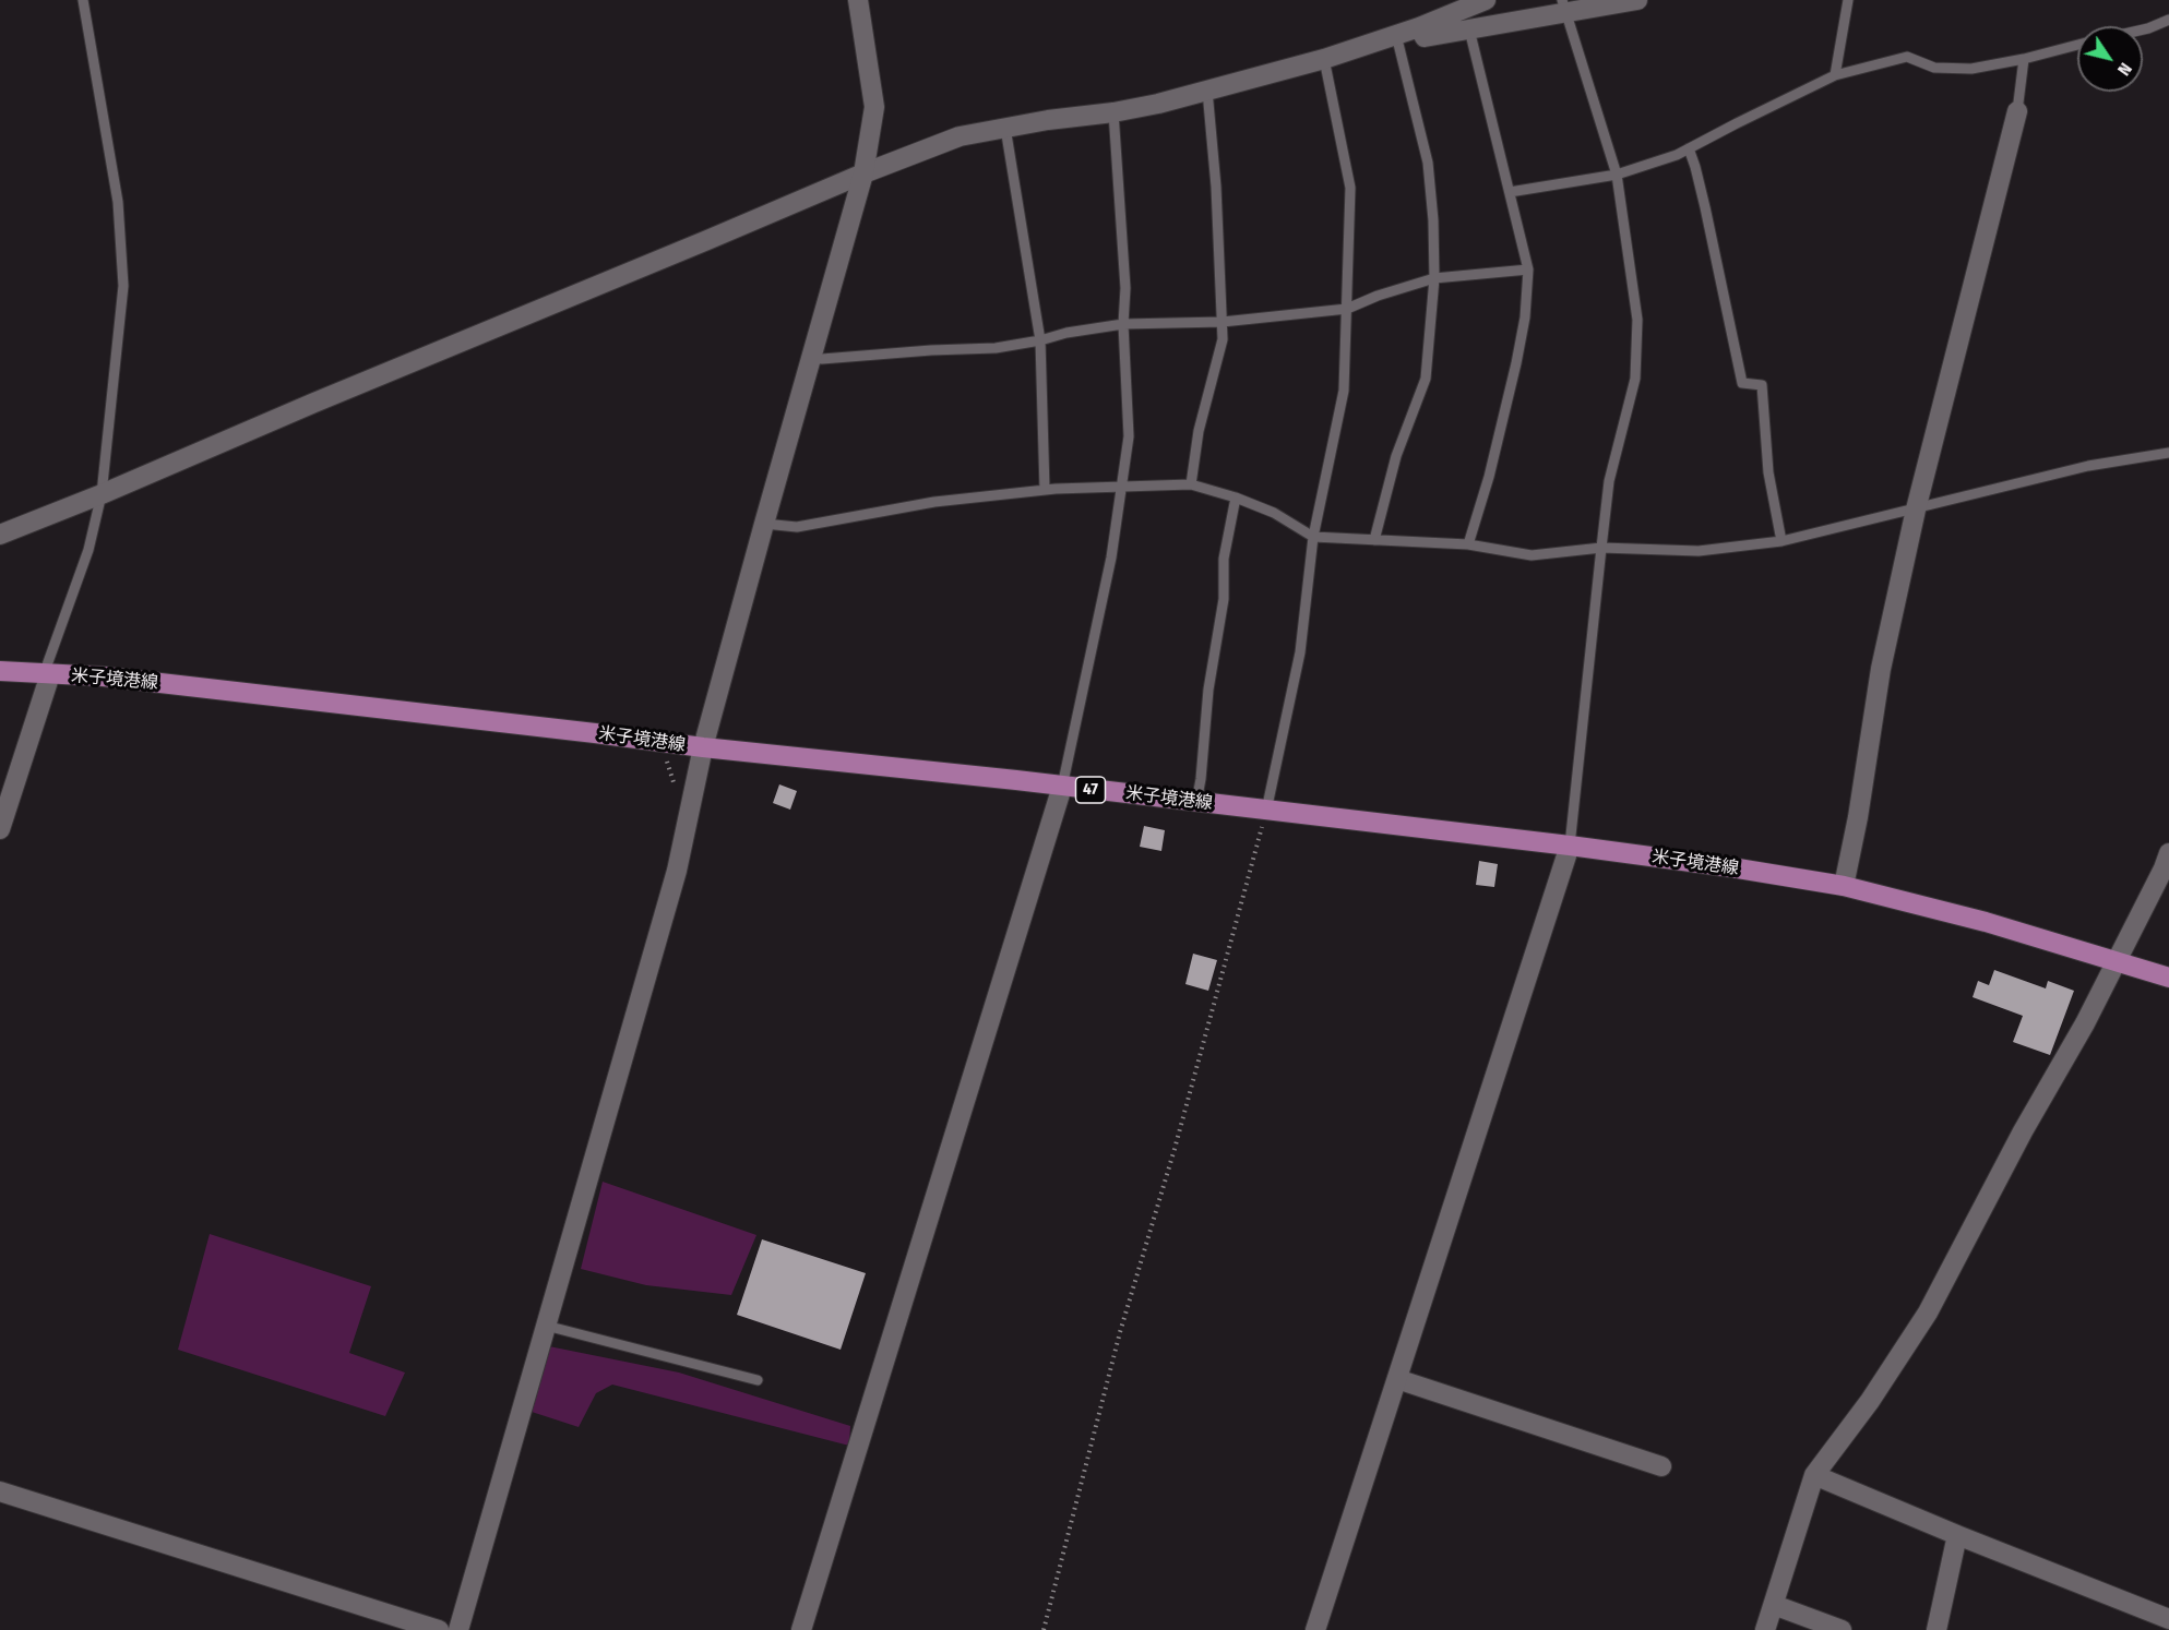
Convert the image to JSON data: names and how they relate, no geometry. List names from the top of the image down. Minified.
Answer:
{"streets":{"main road":["米子境港線","47"]},"north":"bottom right"}
